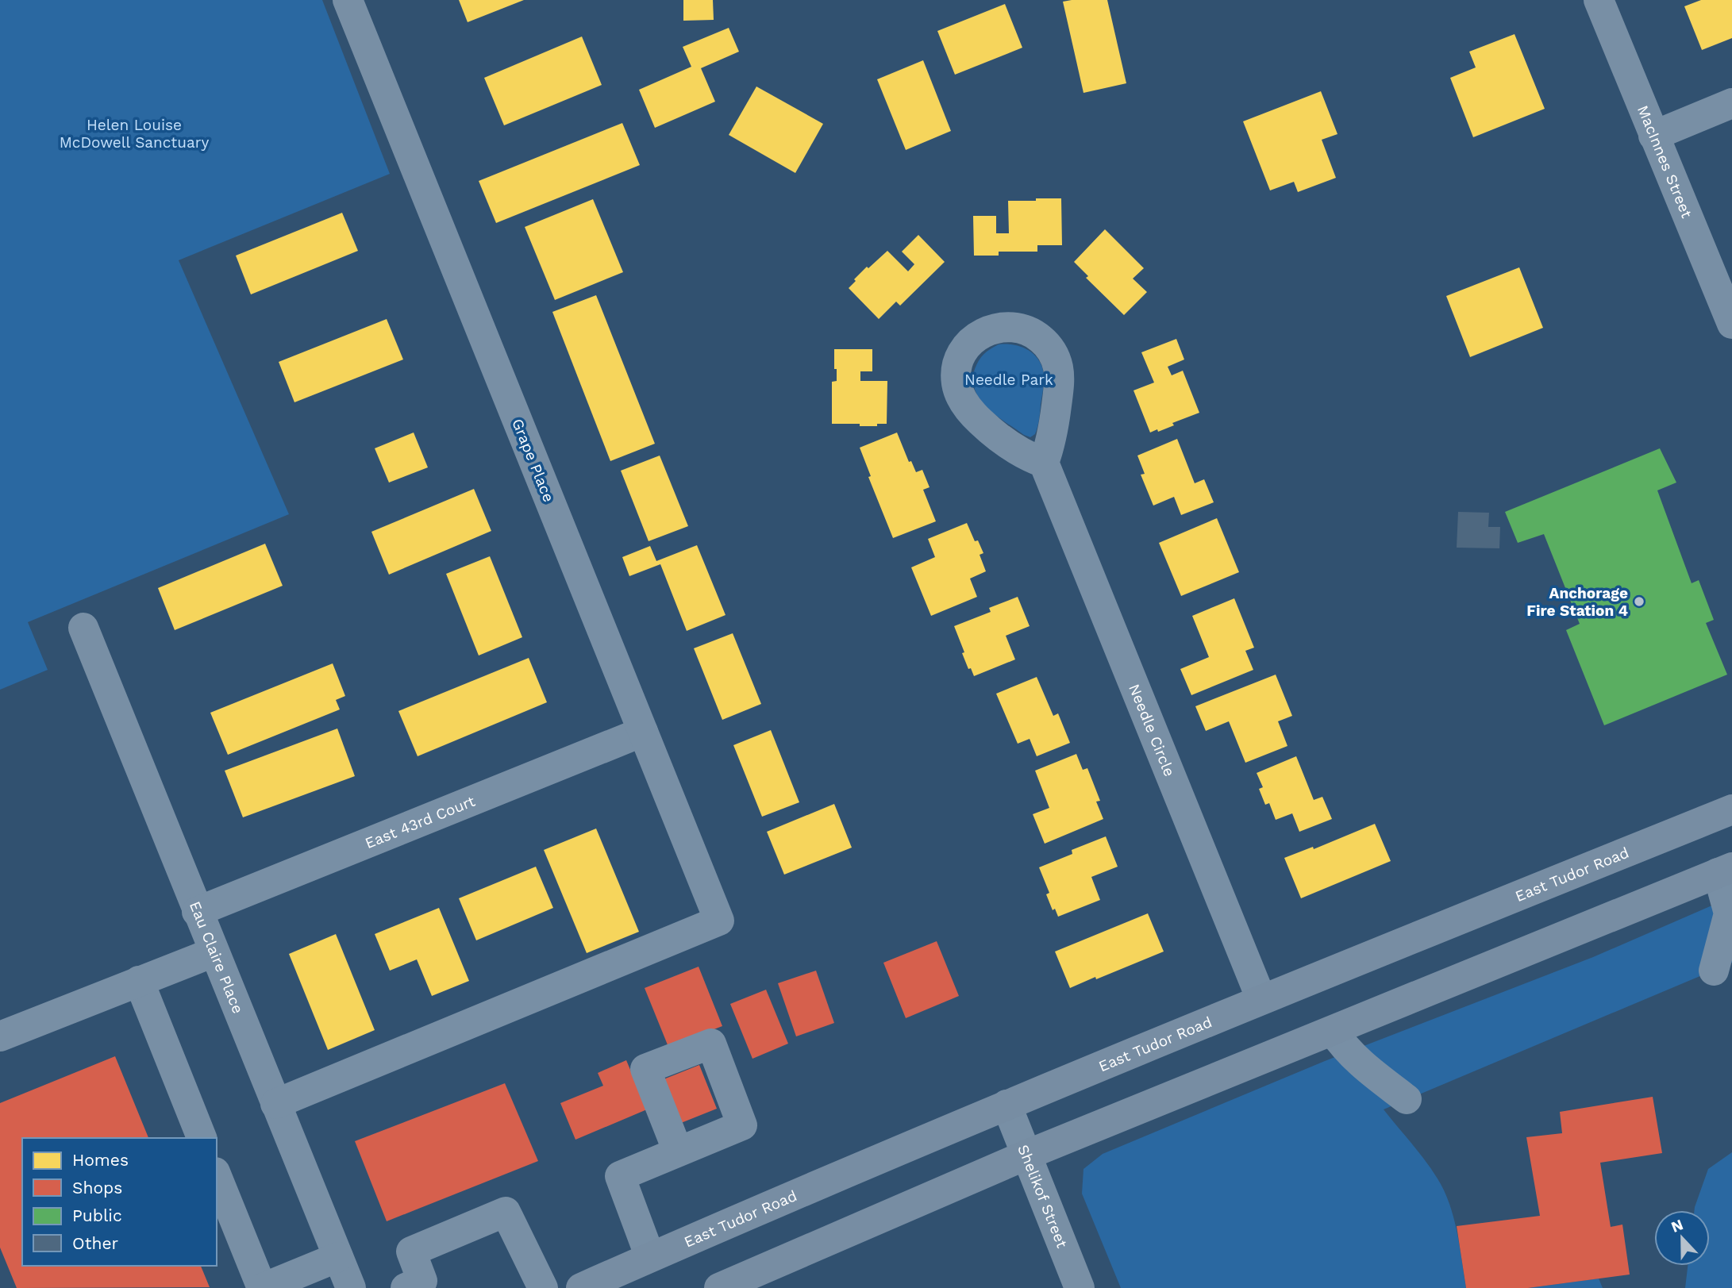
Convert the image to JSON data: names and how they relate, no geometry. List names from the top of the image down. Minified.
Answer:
{"streets":{"main road":["East Tudor Road"],"street":["MacInnes Street","Grape Place","Needle Circle","East 43rd Court","Eau Claire Place","Shelikof Street"]},"crossings":[["Grape Place","East 43rd Court"],["Grape Place","Eau Claire Place"],["Needle Circle","East Tudor Road"],["East 43rd Court","Eau Claire Place"],["East Tudor Road","Shelikof Street"]],"parks":["Helen Louise McDowell Sanctuary","Needle Park"],"places":["Anchorage Fire Station 4"],"legend":["Homes","Shops","Public","Other"],"north":"top"}
